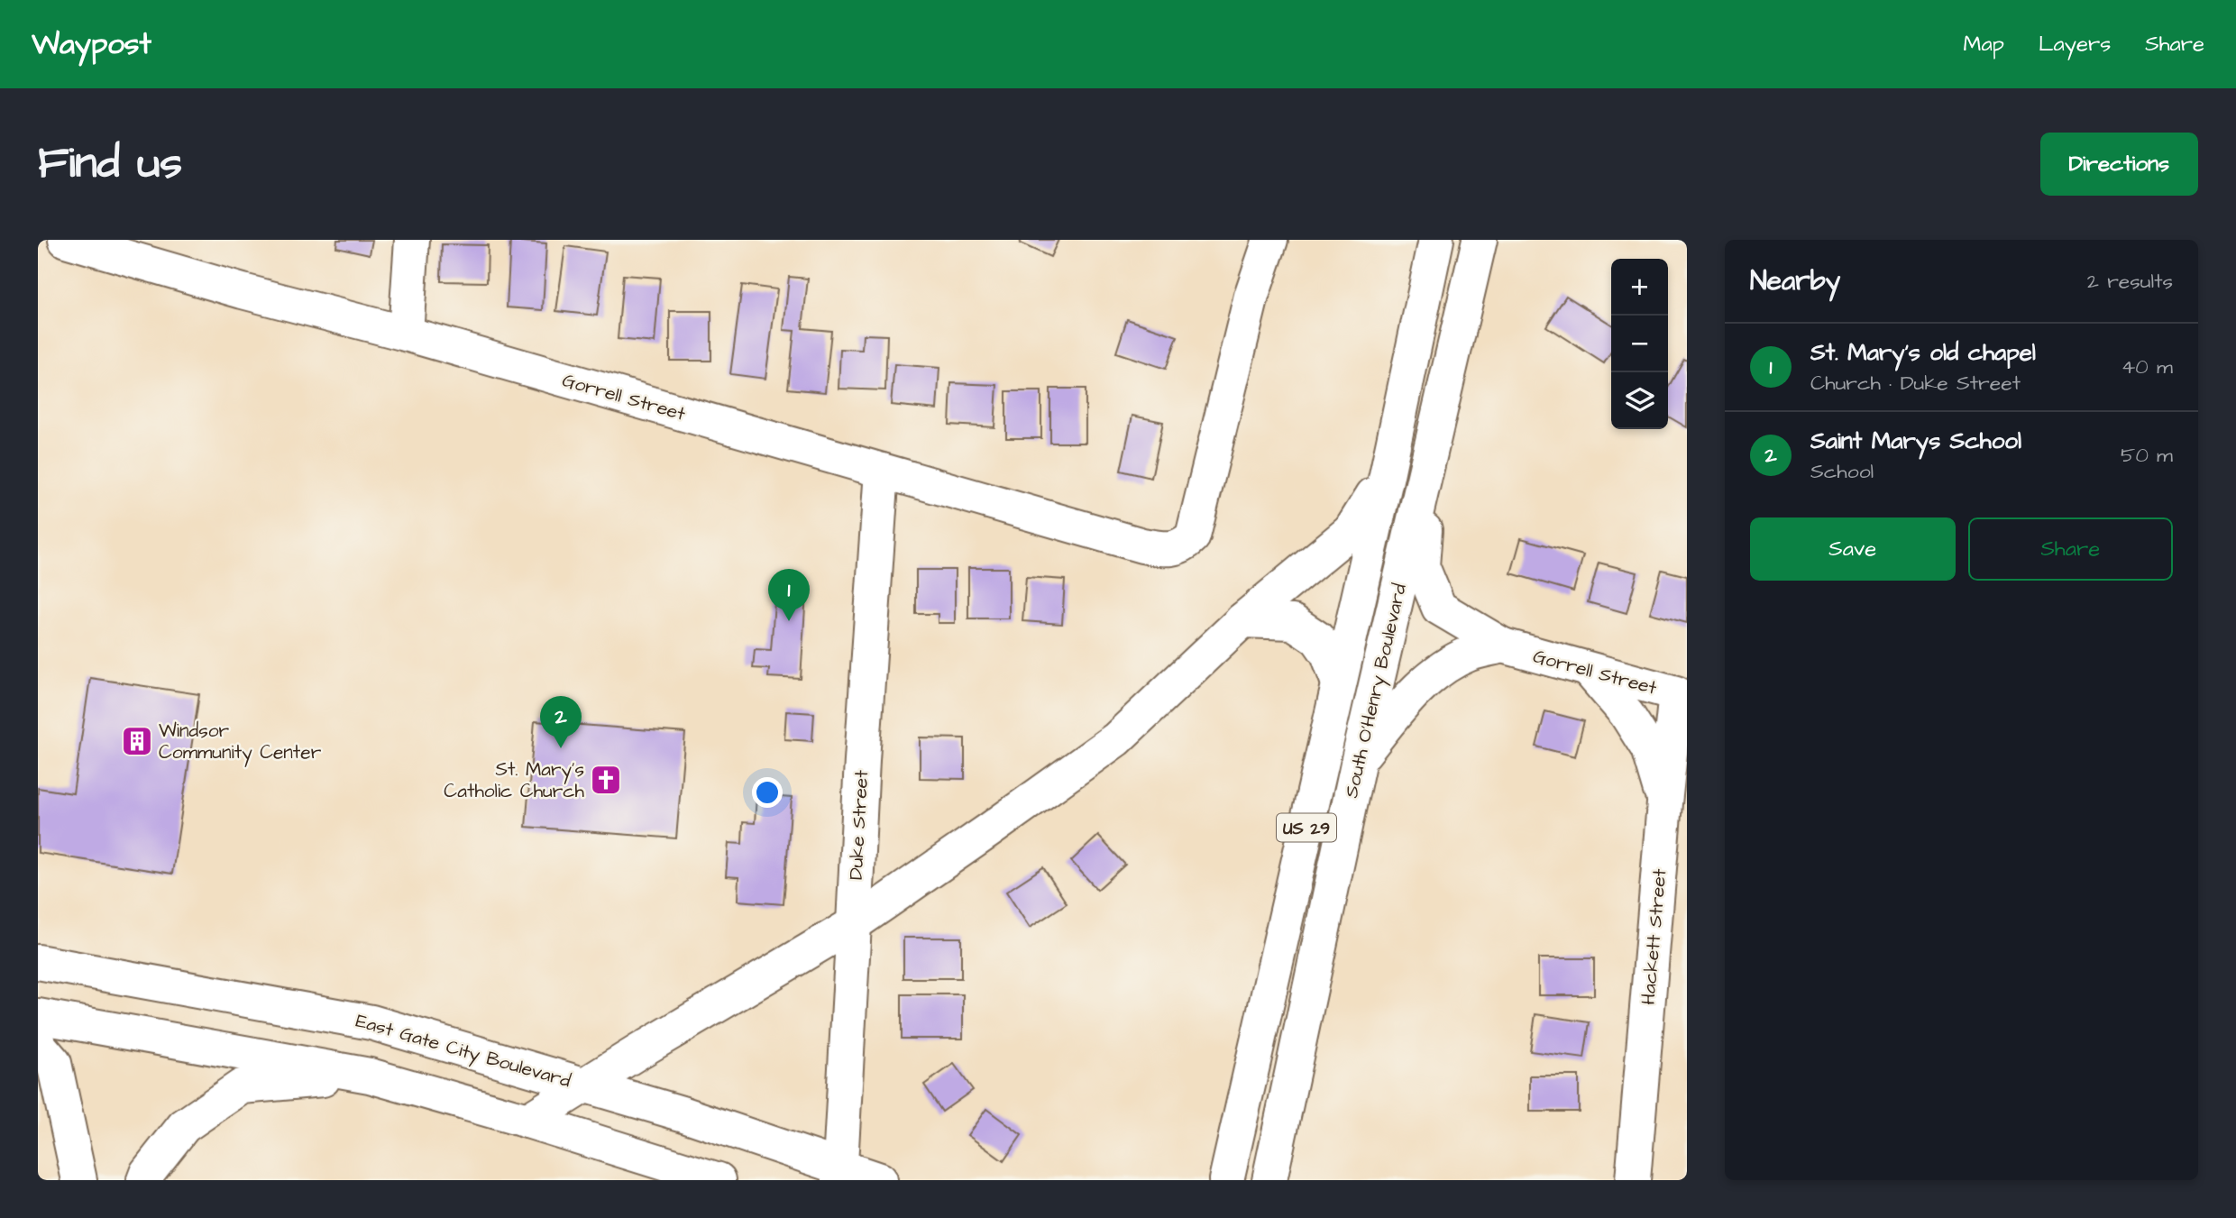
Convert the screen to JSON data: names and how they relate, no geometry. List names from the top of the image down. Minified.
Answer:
{"streets":{"main road":["Gorrell Street","South O'Henry Boulevard","Duke Street","US 29","Hackett Street","East Gate City Boulevard"]},"crossings":[["Gorrell Street","South O'Henry Boulevard"],["Gorrell Street","Duke Street"],["Gorrell Street","Hackett Street"],["Duke Street","East Gate City Boulevard"]],"places":{"building":["Windsor Community Center"],"church":["St. Mary's Catholic Church"]},"page":{"header":"Waypost","nav":["Map","Layers","Share"],"buttons":["Directions",["Save","Share"]],"title":"Find us","heading":["Nearby","2 results"],"map_buttons":["+","−"],"list":[{"mark":"1","name":"St. Mary's old chapel","note":"Church · Duke Street","value":"40 m"},{"mark":"2","name":"Saint Marys School","note":"School","value":"50 m"}],"pins":["1","2"]}}
